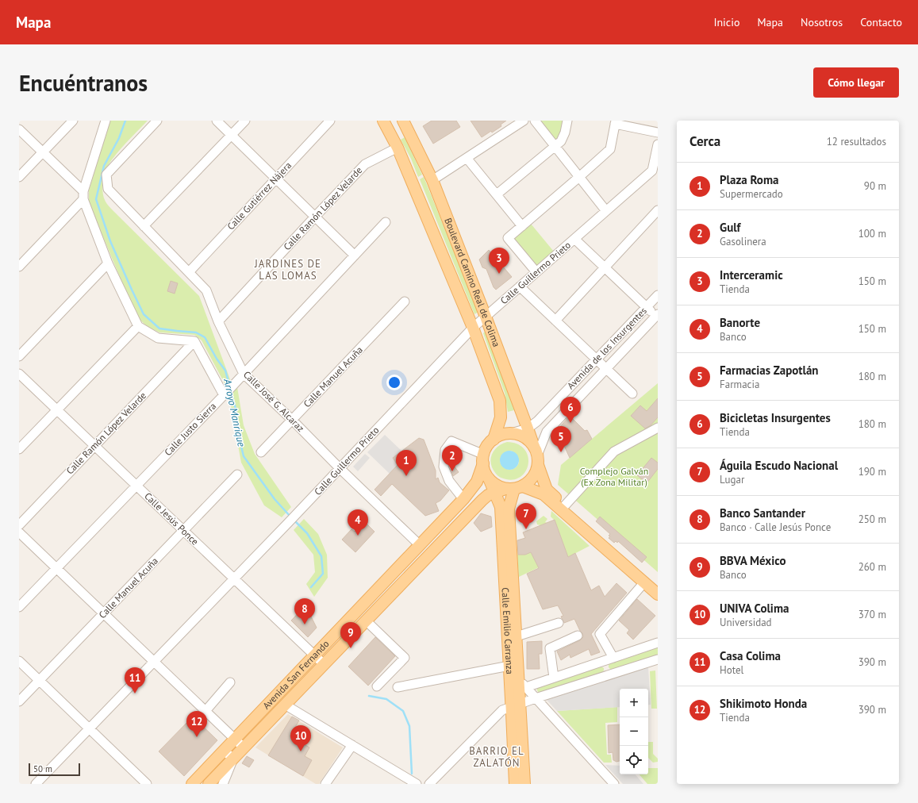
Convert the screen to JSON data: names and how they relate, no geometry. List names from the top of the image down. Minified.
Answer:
{"streets":{"main road":["Boulevard Camino Real de Colima","Calle Emilio Carranza","Avenida San Fernando"],"street":["Calle Gutiérrez Nájera","Calle Ramón López Velarde","Calle Guillermo Prieto","Avenida de los Insurgentes","Calle Manuel Acuña","Calle José G. Alcaraz","Calle Justo Sierra","Calle Jesús Ponce"]},"crossings":[["Calle Gutiérrez Nájera","Calle José G. Alcaraz"],["Calle Ramón López Velarde","Boulevard Camino Real de Colima"],["Calle Ramón López Velarde","Calle José G. Alcaraz"],["Calle Ramón López Velarde","Calle Jesús Ponce"],["Calle Guillermo Prieto","Boulevard Camino Real de Colima"],["Calle Guillermo Prieto","Calle José G. Alcaraz"],["Calle Guillermo Prieto","Calle Jesús Ponce"],["Boulevard Camino Real de Colima","Avenida de los Insurgentes"],["Boulevard Camino Real de Colima","Calle Emilio Carranza"],["Boulevard Camino Real de Colima","Avenida San Fernando"],["Avenida de los Insurgentes","Calle Emilio Carranza"],["Avenida de los Insurgentes","Avenida San Fernando"],["Calle Manuel Acuña","Calle José G. Alcaraz"],["Calle Manuel Acuña","Calle Jesús Ponce"],["Calle José G. Alcaraz","Calle Justo Sierra"],["Calle José G. Alcaraz","Avenida San Fernando"],["Calle Justo Sierra","Calle Jesús Ponce"],["Calle Jesús Ponce","Avenida San Fernando"],["Calle Emilio Carranza","Avenida San Fernando"]],"districts":["JARDINES DE LAS LOMAS","BARRIO EL ZALATÓN"],"water":["Arroyo Manrique"],"parks":["Complejo Galván (Ex Zona Militar)"],"scale_bar":"50 m","page":{"header":"Mapa","nav":["Inicio","Mapa","Nosotros","Contacto"],"buttons":"Cómo llegar","title":"Encuéntranos","heading":["Cerca","12 resultados"],"list":[{"mark":"1","name":"Plaza Roma","note":"Supermercado","value":"90 m"},{"mark":"2","name":"Gulf","note":"Gasolinera","value":"100 m"},{"mark":"3","name":"Interceramic","note":"Tienda","value":"150 m"},{"mark":"4","name":"Banorte","note":"Banco","value":"150 m"},{"mark":"5","name":"Farmacias Zapotlán","note":"Farmacia","value":"180 m"},{"mark":"6","name":"Bicicletas Insurgentes","note":"Tienda","value":"180 m"},{"mark":"7","name":"Águila Escudo Nacional","note":"Lugar","value":"190 m"},{"mark":"8","name":"Banco Santander","note":"Banco · Calle Jesús Ponce","value":"250 m"},{"mark":"9","name":"BBVA México","note":"Banco","value":"260 m"},{"mark":"10","name":"UNIVA Colima","note":"Universidad","value":"370 m"},{"mark":"11","name":"Casa Colima","note":"Hotel","value":"390 m"},{"mark":"12","name":"Shikimoto Honda","note":"Tienda","value":"390 m"}],"pins":["3","6","5","2","1","7","4","8","9","11","12","10"],"map_buttons":["+","−"],"scale":"50 m"}}
